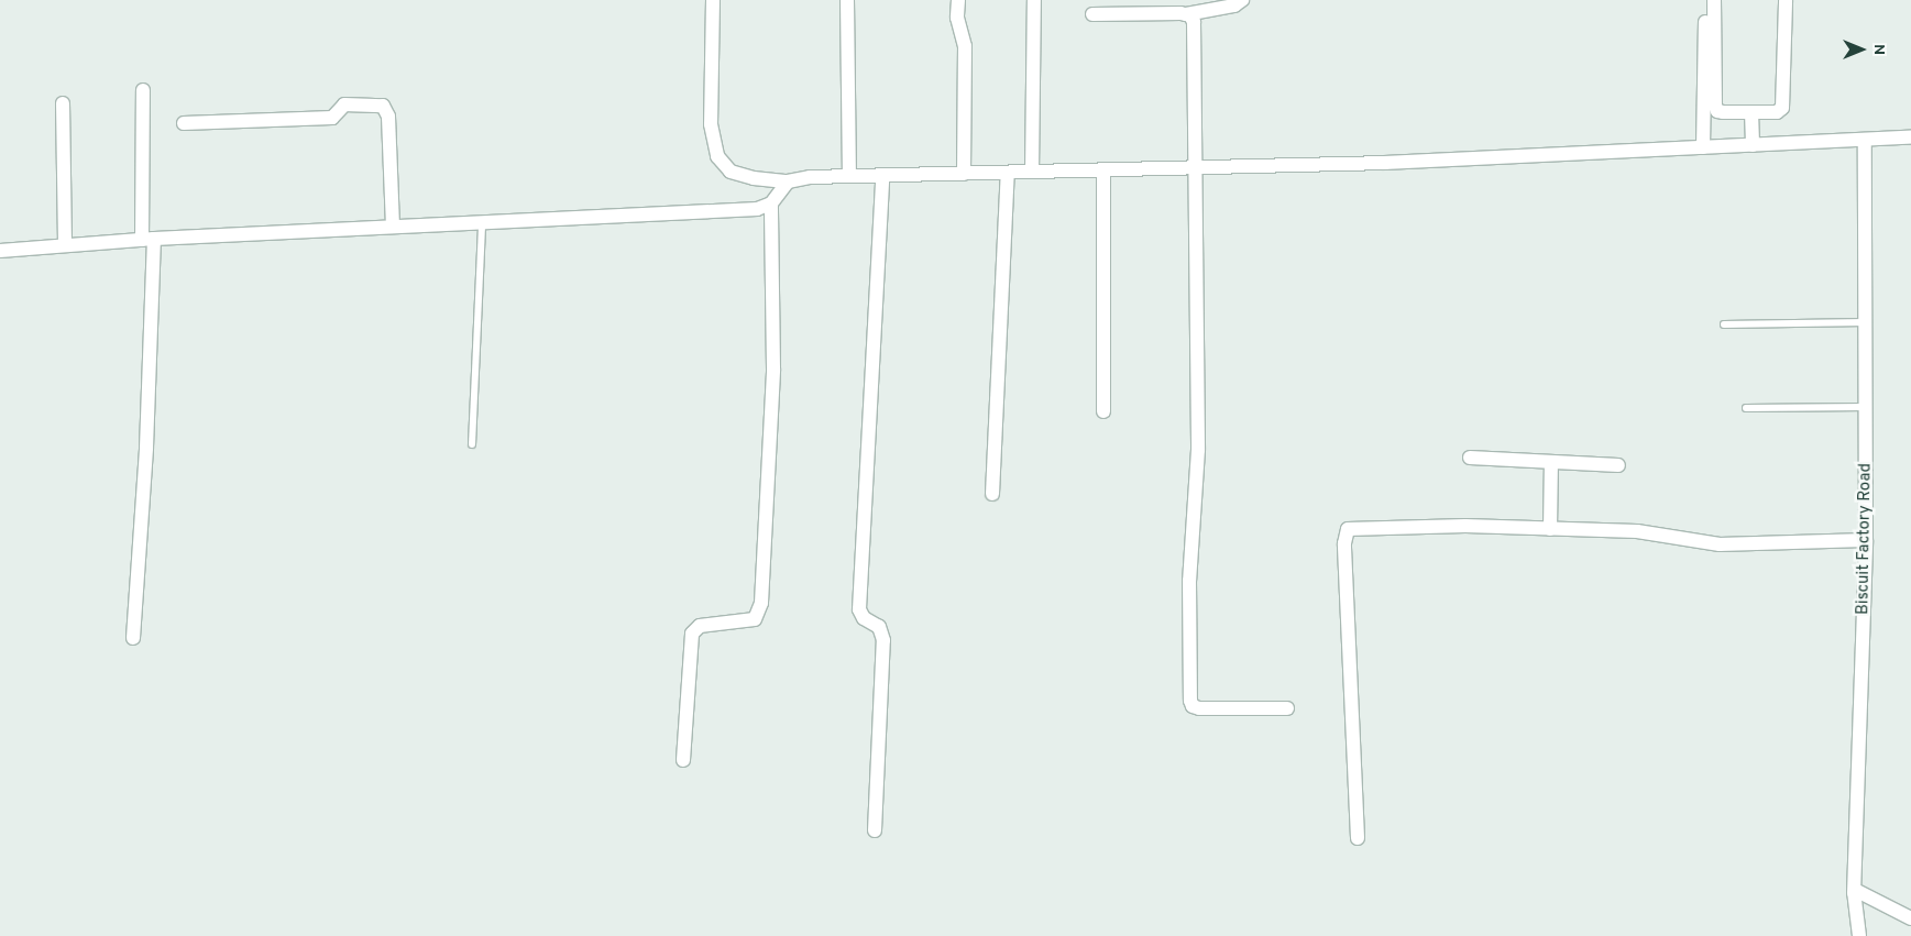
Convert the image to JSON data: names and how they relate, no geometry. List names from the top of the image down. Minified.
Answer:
{"streets":{"street":["Biscuit Factory Road"]},"north":"right"}
